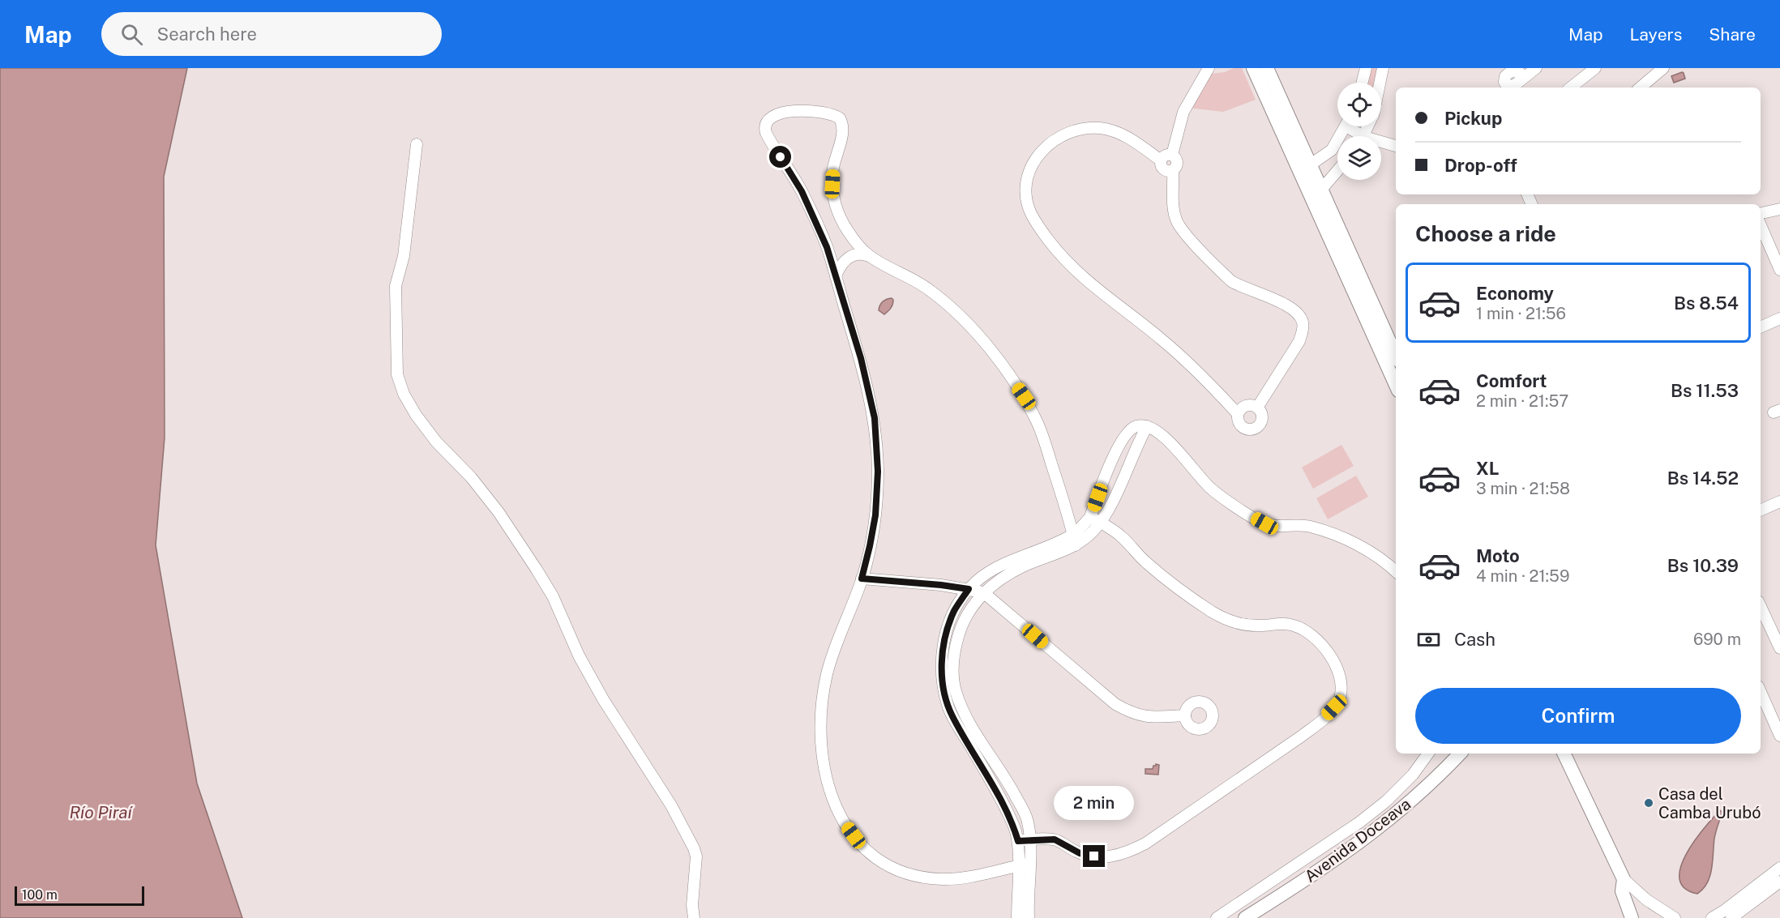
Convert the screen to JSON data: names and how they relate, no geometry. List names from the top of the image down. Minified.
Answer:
{"streets":{"main road":["Avenida Doceava"]},"water":["Río Piraí"],"places":["Casa del Camba Urubó"],"scale_bar":"100 m","page":{"header":"Map","search":"Search here","nav":["Map","Layers","Share"],"banner":["Pickup","Drop-off"],"heading":"Choose a ride","list":[{"name":"Economy","note":"1 min · 21:56","value":"Bs 8.54"},{"name":"Comfort","note":"2 min · 21:57","value":"Bs 11.53"},{"name":"XL","note":"3 min · 21:58","value":"Bs 14.52"},{"name":"Moto","note":"4 min · 21:59","value":"Bs 10.39"}],"pay":["Cash","690 m"],"buttons":"Confirm","bubble":"2 min","scale":"100 m"}}
